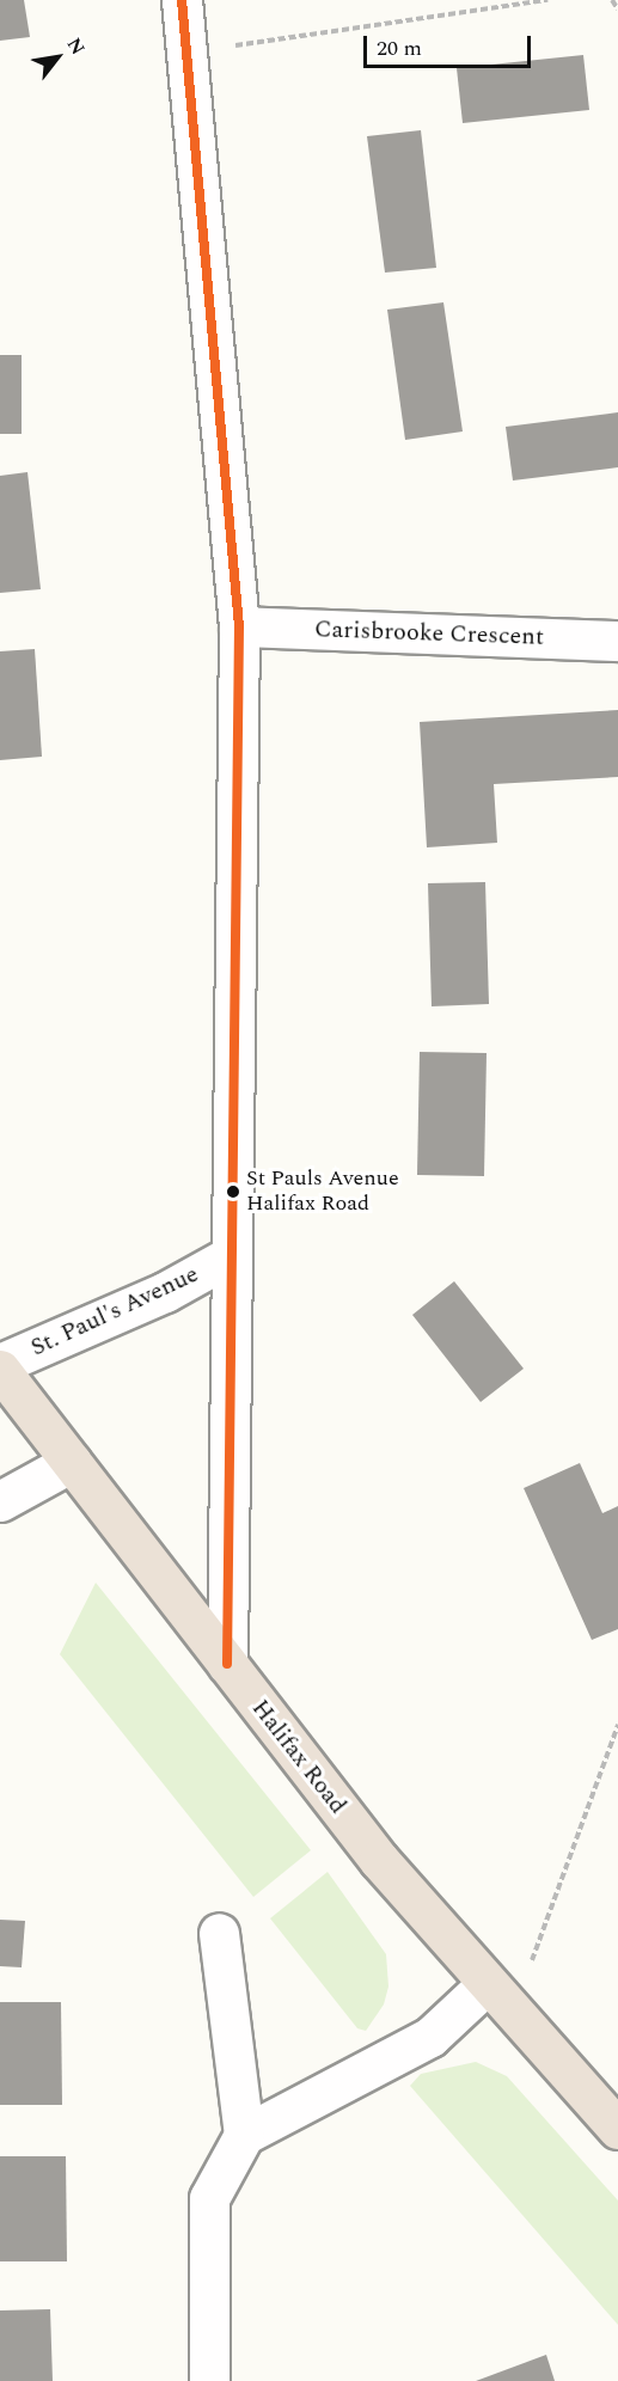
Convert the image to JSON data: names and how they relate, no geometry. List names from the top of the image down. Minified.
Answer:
{"streets":{"highway":["Halifax Road"],"street":["Carisbrooke Crescent","St. Paul's Avenue"]},"crossings":[["Carisbrooke Crescent","St. Paul's Avenue"],["St. Paul's Avenue","Halifax Road"]],"places":["St Pauls Avenue Halifax Road"],"scale_bar":"20 m","north":"top right"}
